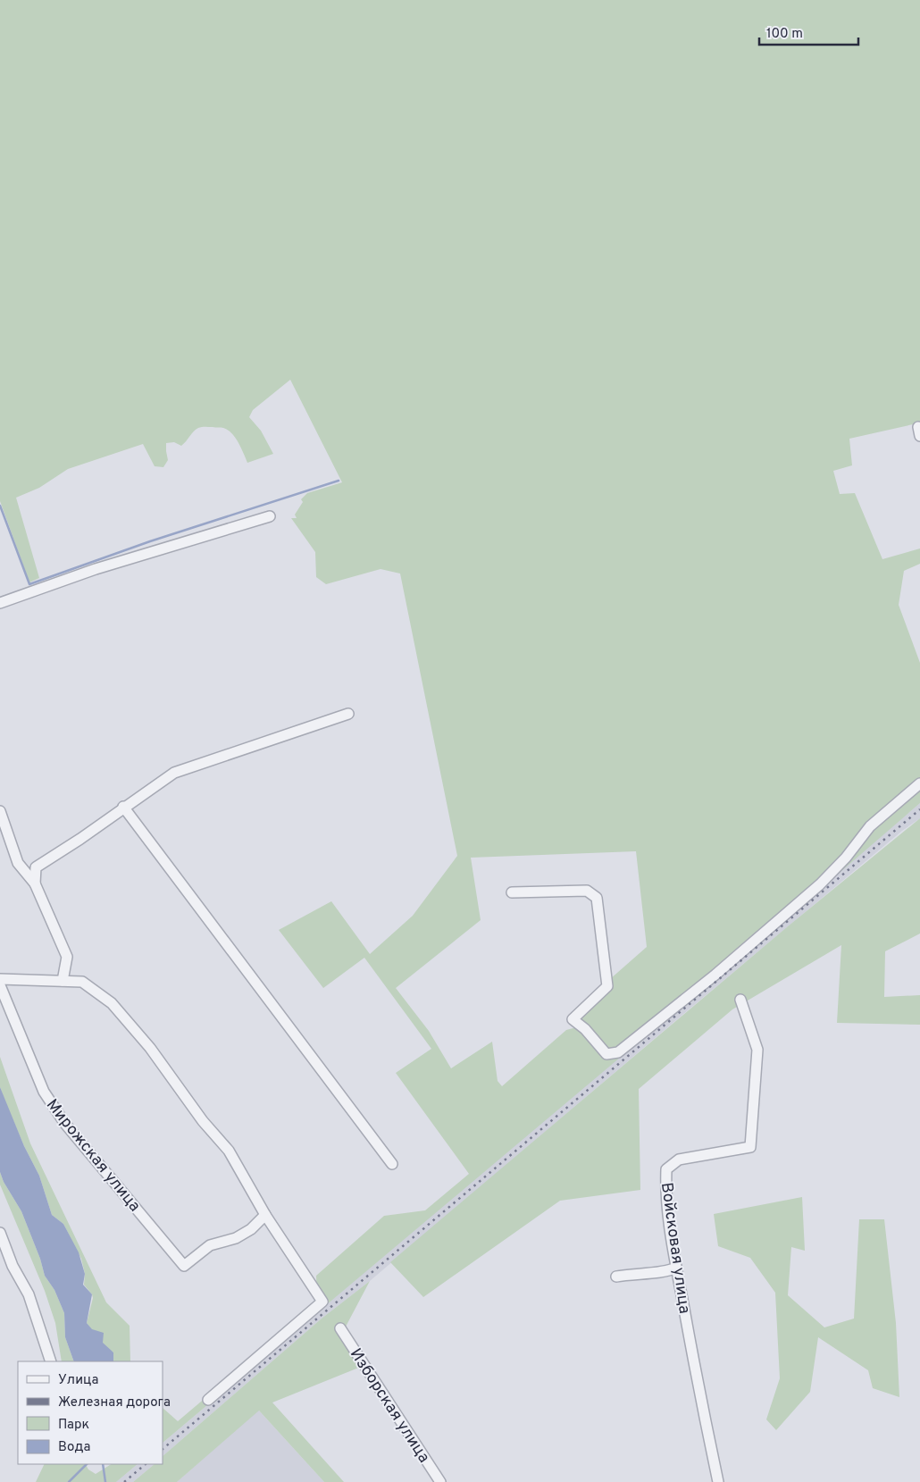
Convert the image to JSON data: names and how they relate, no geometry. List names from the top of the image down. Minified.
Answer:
{"streets":{"street":["Мирожская улица","Войсковая улица","Изборская улица"]},"legend":["Улица","Железная дорога","Парк","Вода"],"scale_bar":"100 m"}
